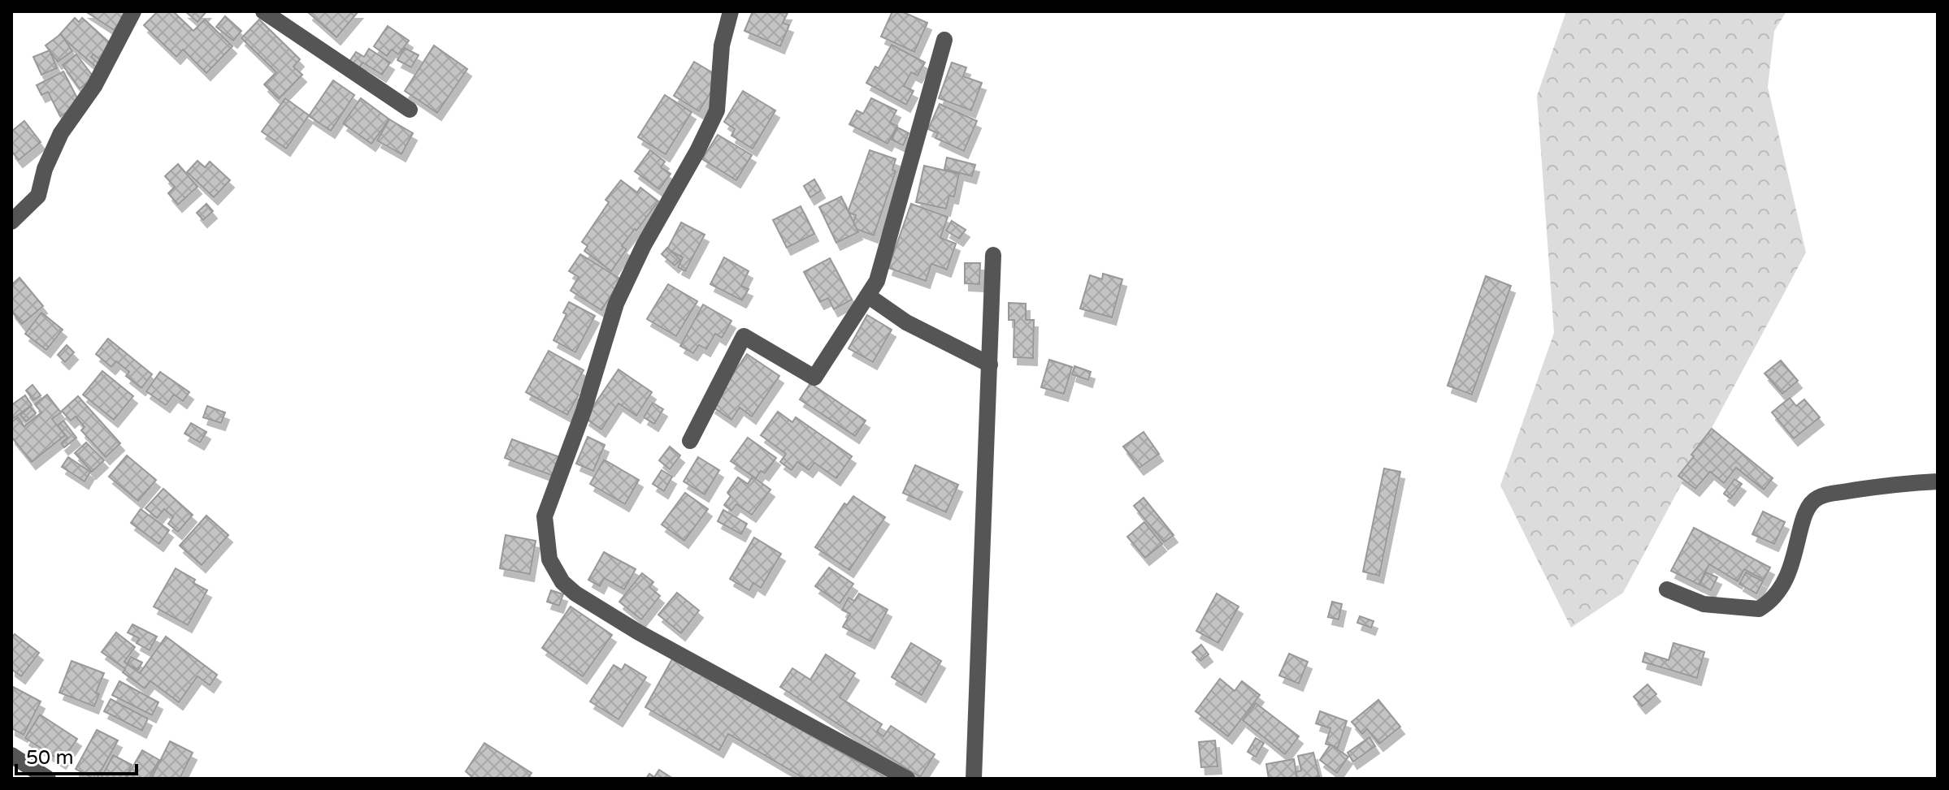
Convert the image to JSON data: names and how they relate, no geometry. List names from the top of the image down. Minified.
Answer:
{"scale_bar":"50 m"}
